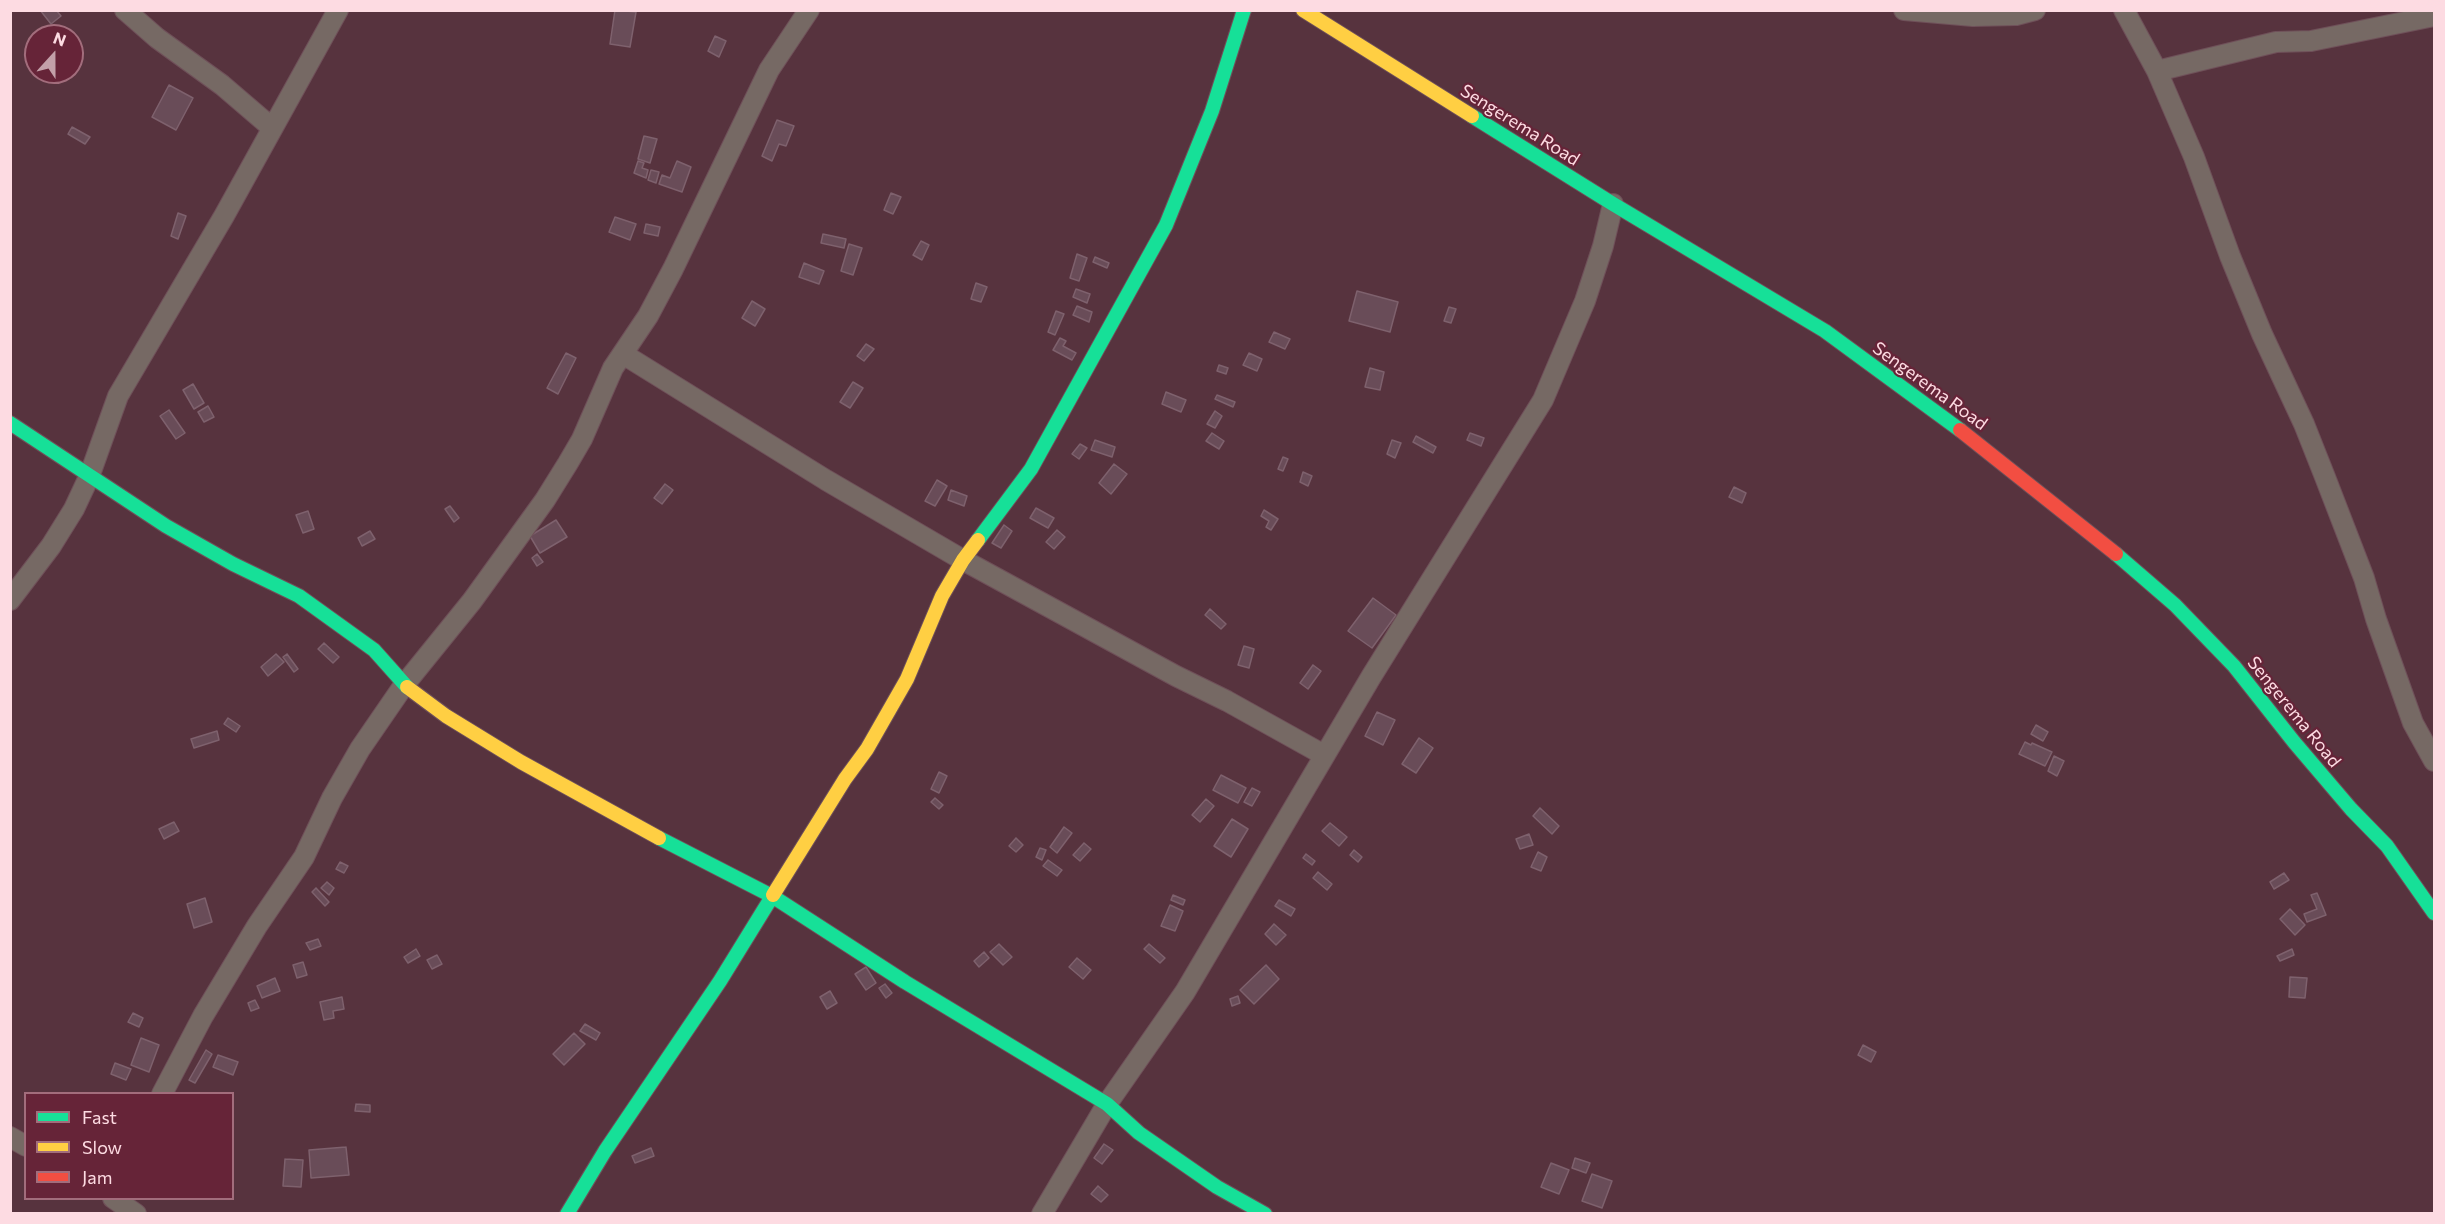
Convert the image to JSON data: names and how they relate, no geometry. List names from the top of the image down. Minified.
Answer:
{"streets":{"street":["Sengerema Road"]},"legend":["Fast","Slow","Jam"],"north":"top"}
